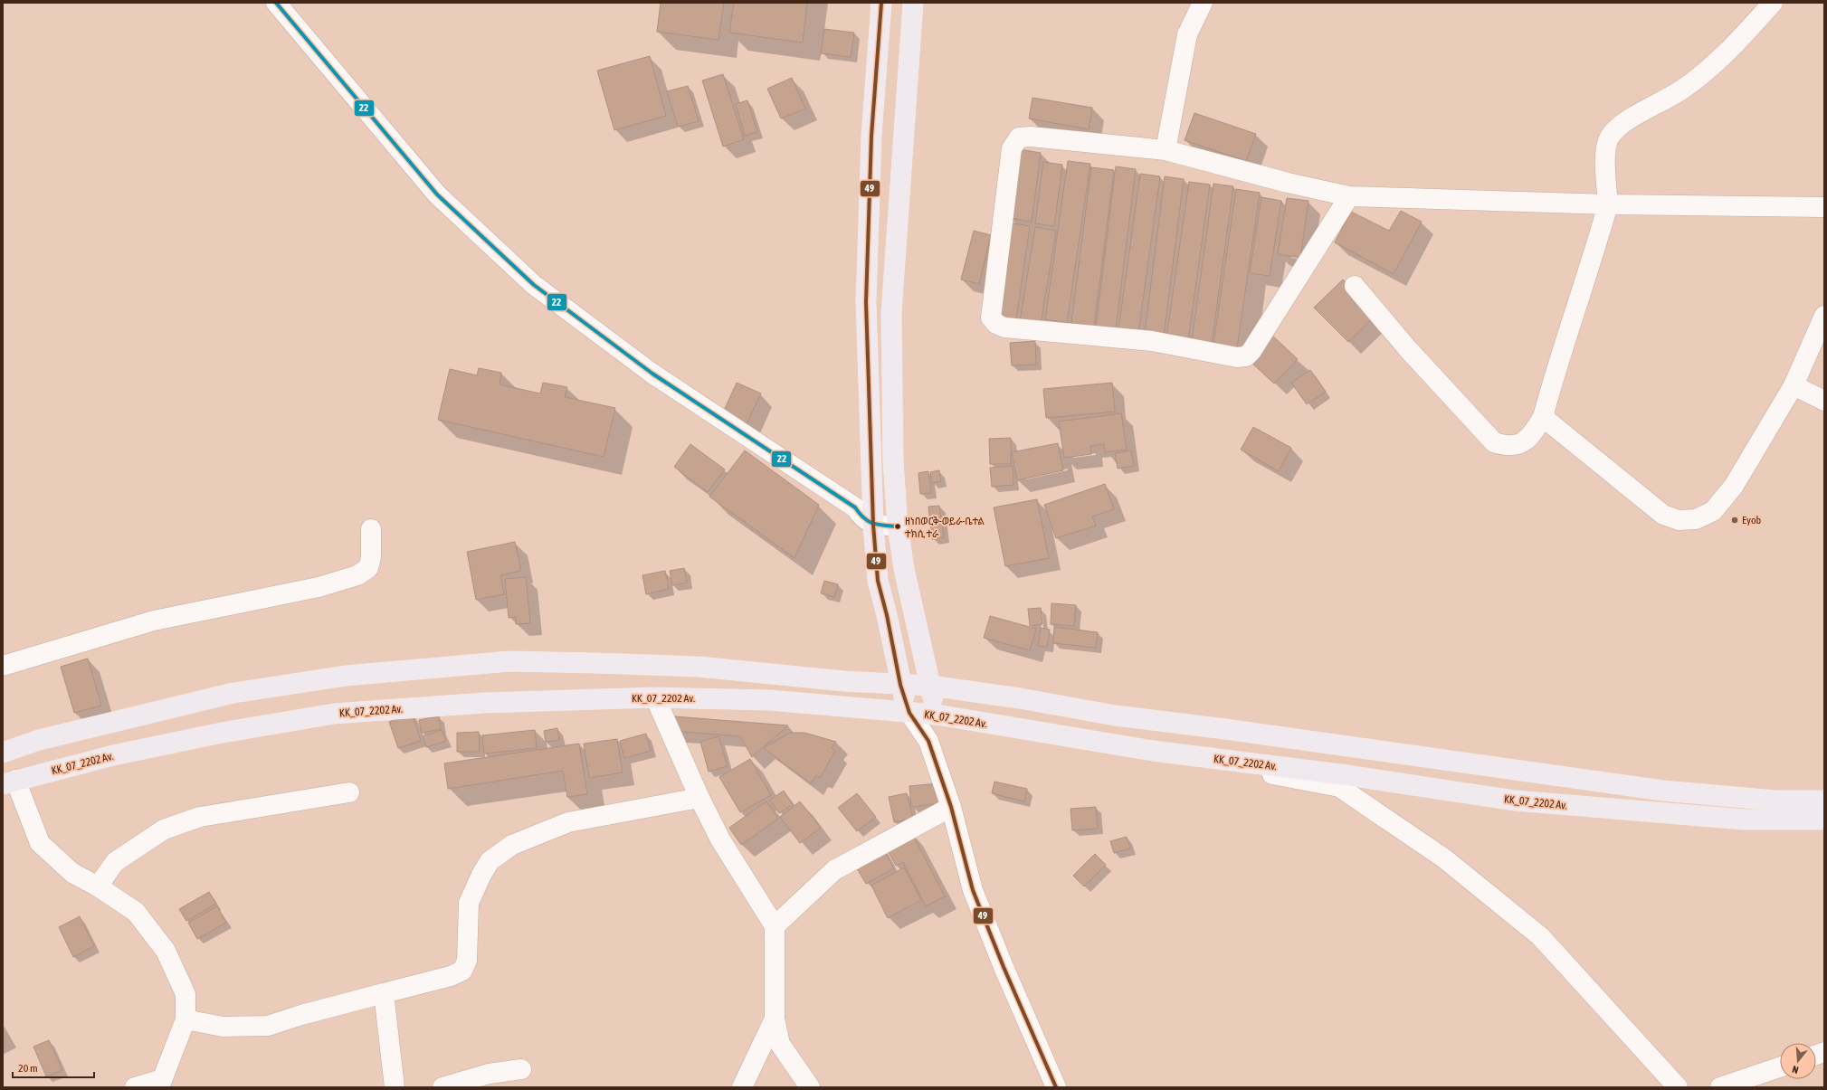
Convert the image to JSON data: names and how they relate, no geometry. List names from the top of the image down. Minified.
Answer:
{"streets":{"main road":["KK_07_2202 Av."]},"places":["Eyob","ዘነበወርቅ-ወይራ-ቤተል ተክሲ ተራ"],"lines":["transit line 22","transit line 49"],"scale_bar":"20 m","north":"bottom"}
